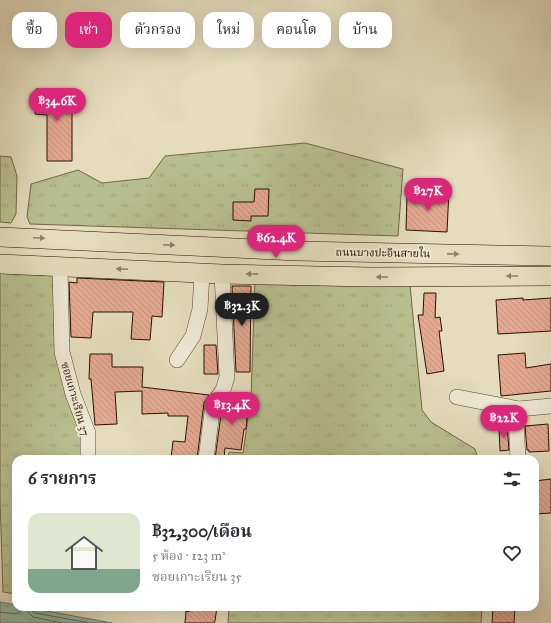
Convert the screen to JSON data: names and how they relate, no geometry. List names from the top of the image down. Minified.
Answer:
{"streets":{"main road":["ถนนบางปะอินสายใน"],"street":["ซอยเกาะเรียน 37"]},"crossings":[["ถนนบางปะอินสายใน","ซอยเกาะเรียน 37"]],"page":{"chip":["ซื้อ","เช่า","ตัวกรอง","ใหม่","คอนโด","บ้าน"],"price":["฿34.6K","฿27K","฿62.4K","฿32.3K","฿13.4K","฿22K"],"heading":"6 รายการ","list":[{"name":"฿32,300/เดือน","note":"5 ห้อง · 123 m² · ซอยเกาะเรียน 35"}]}}
